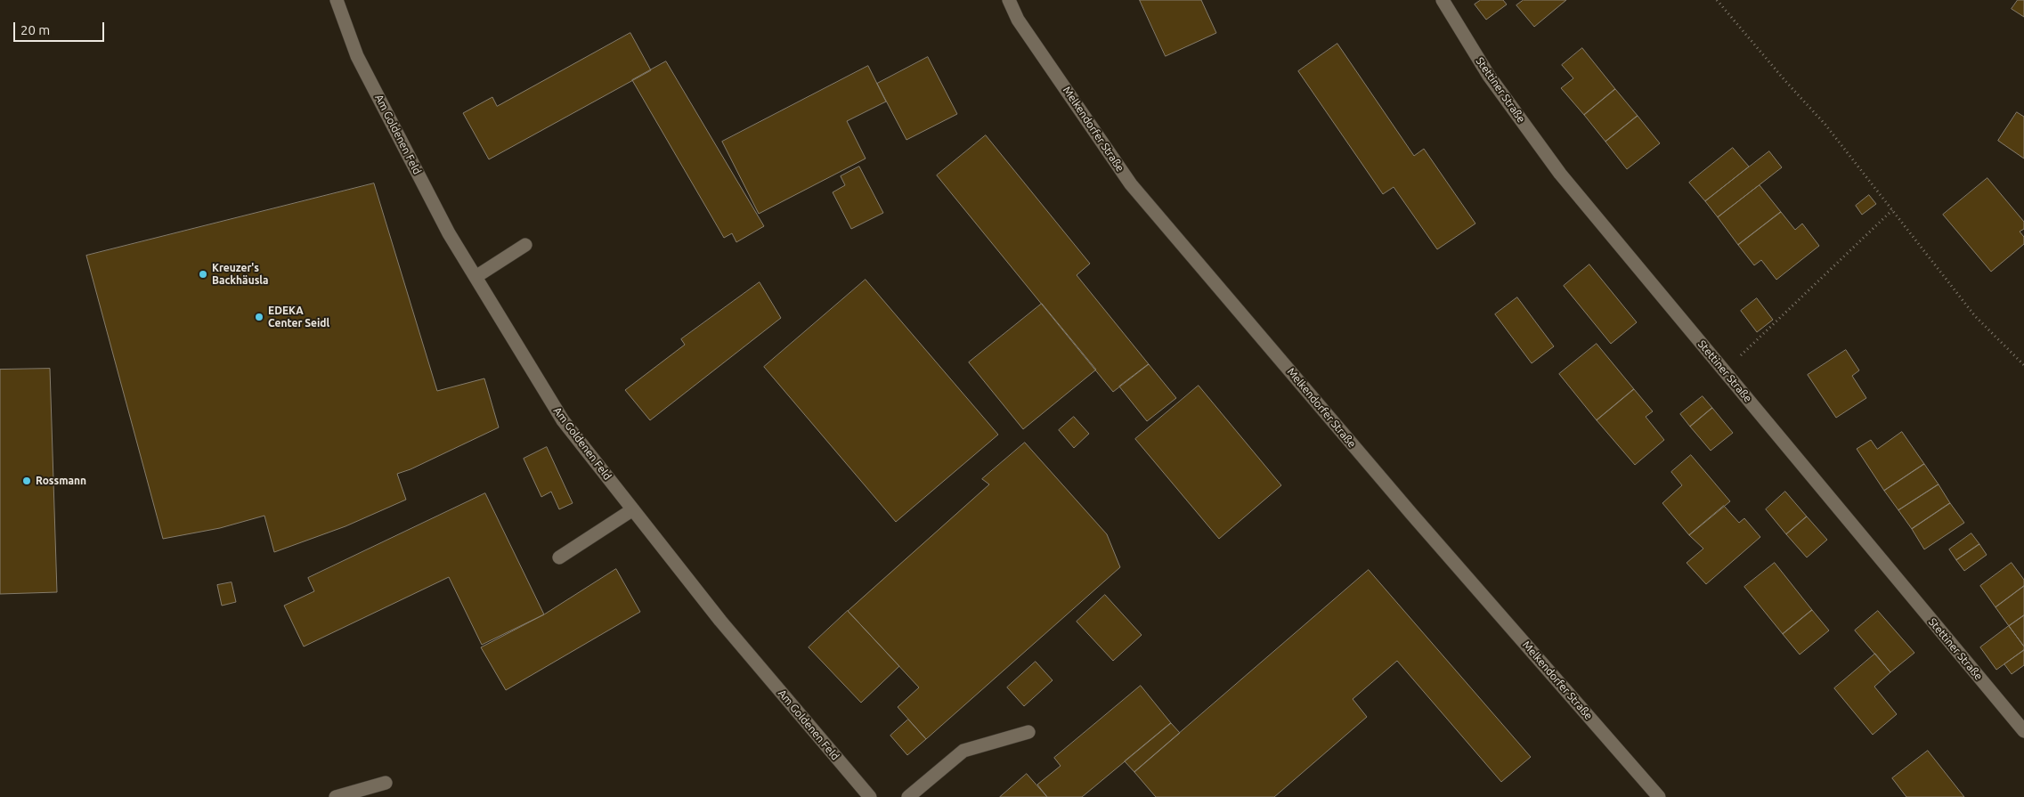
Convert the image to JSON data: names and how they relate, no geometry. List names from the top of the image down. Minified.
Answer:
{"streets":{"street":["Stettiner Straße","Melkendorfer Straße","Am Goldenen Feld"]},"places":["Kreuzer's Backhäusla","EDEKA Center Seidl","Rossmann"],"scale_bar":"20 m"}
